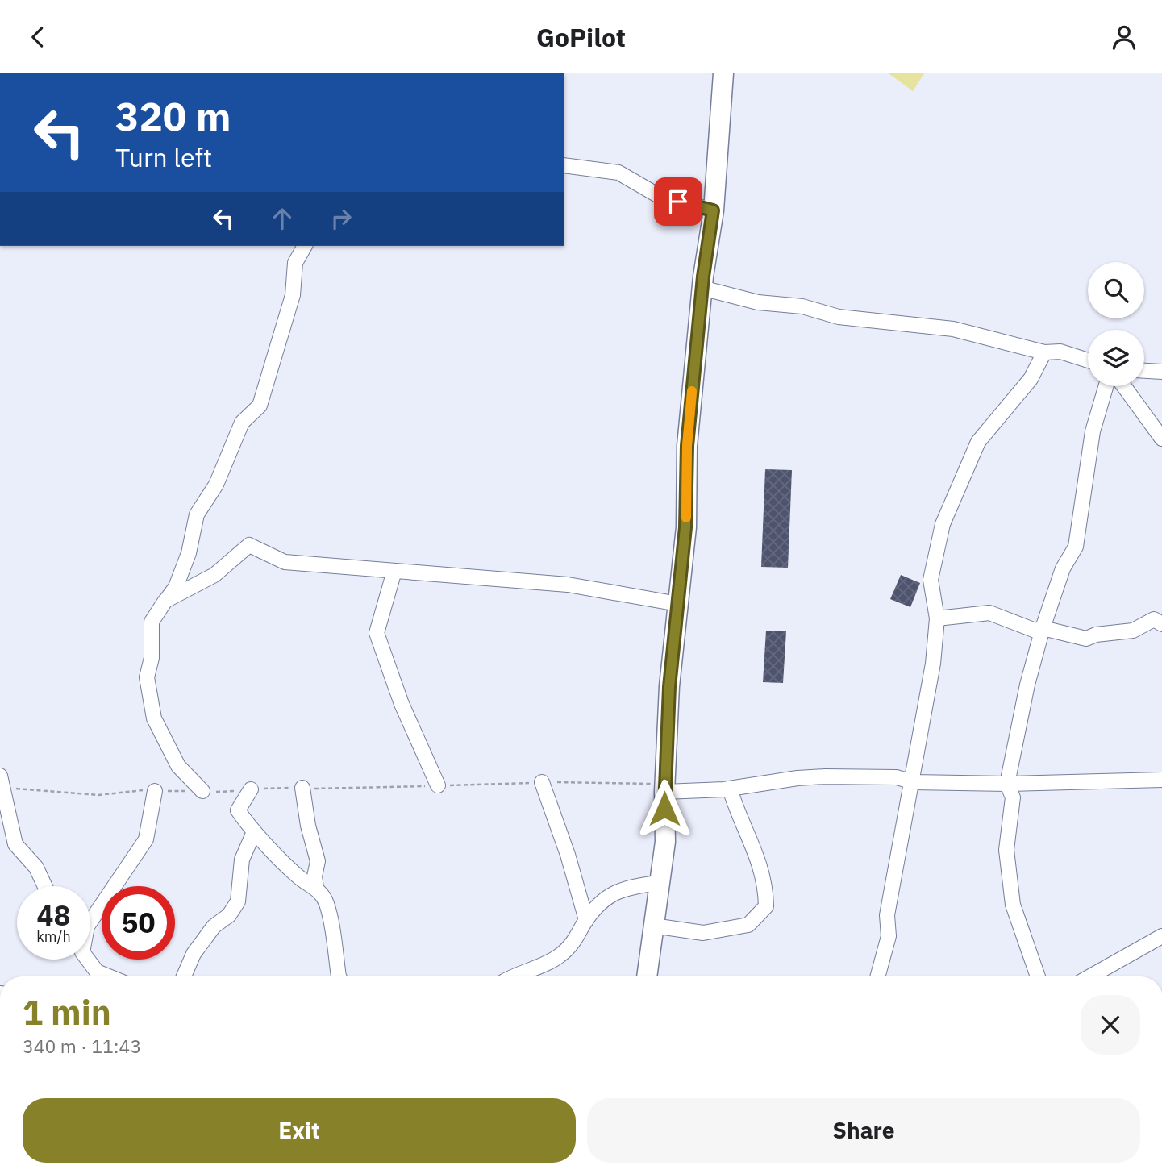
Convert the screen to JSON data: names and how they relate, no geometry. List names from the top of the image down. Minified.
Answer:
{"page":{"header":"GoPilot","turn":["320 m","Turn left"],"speed":"48 km/h","limit":"50","heading":["1 min","340 m · 11:43"],"buttons":["Exit","Share"]}}
